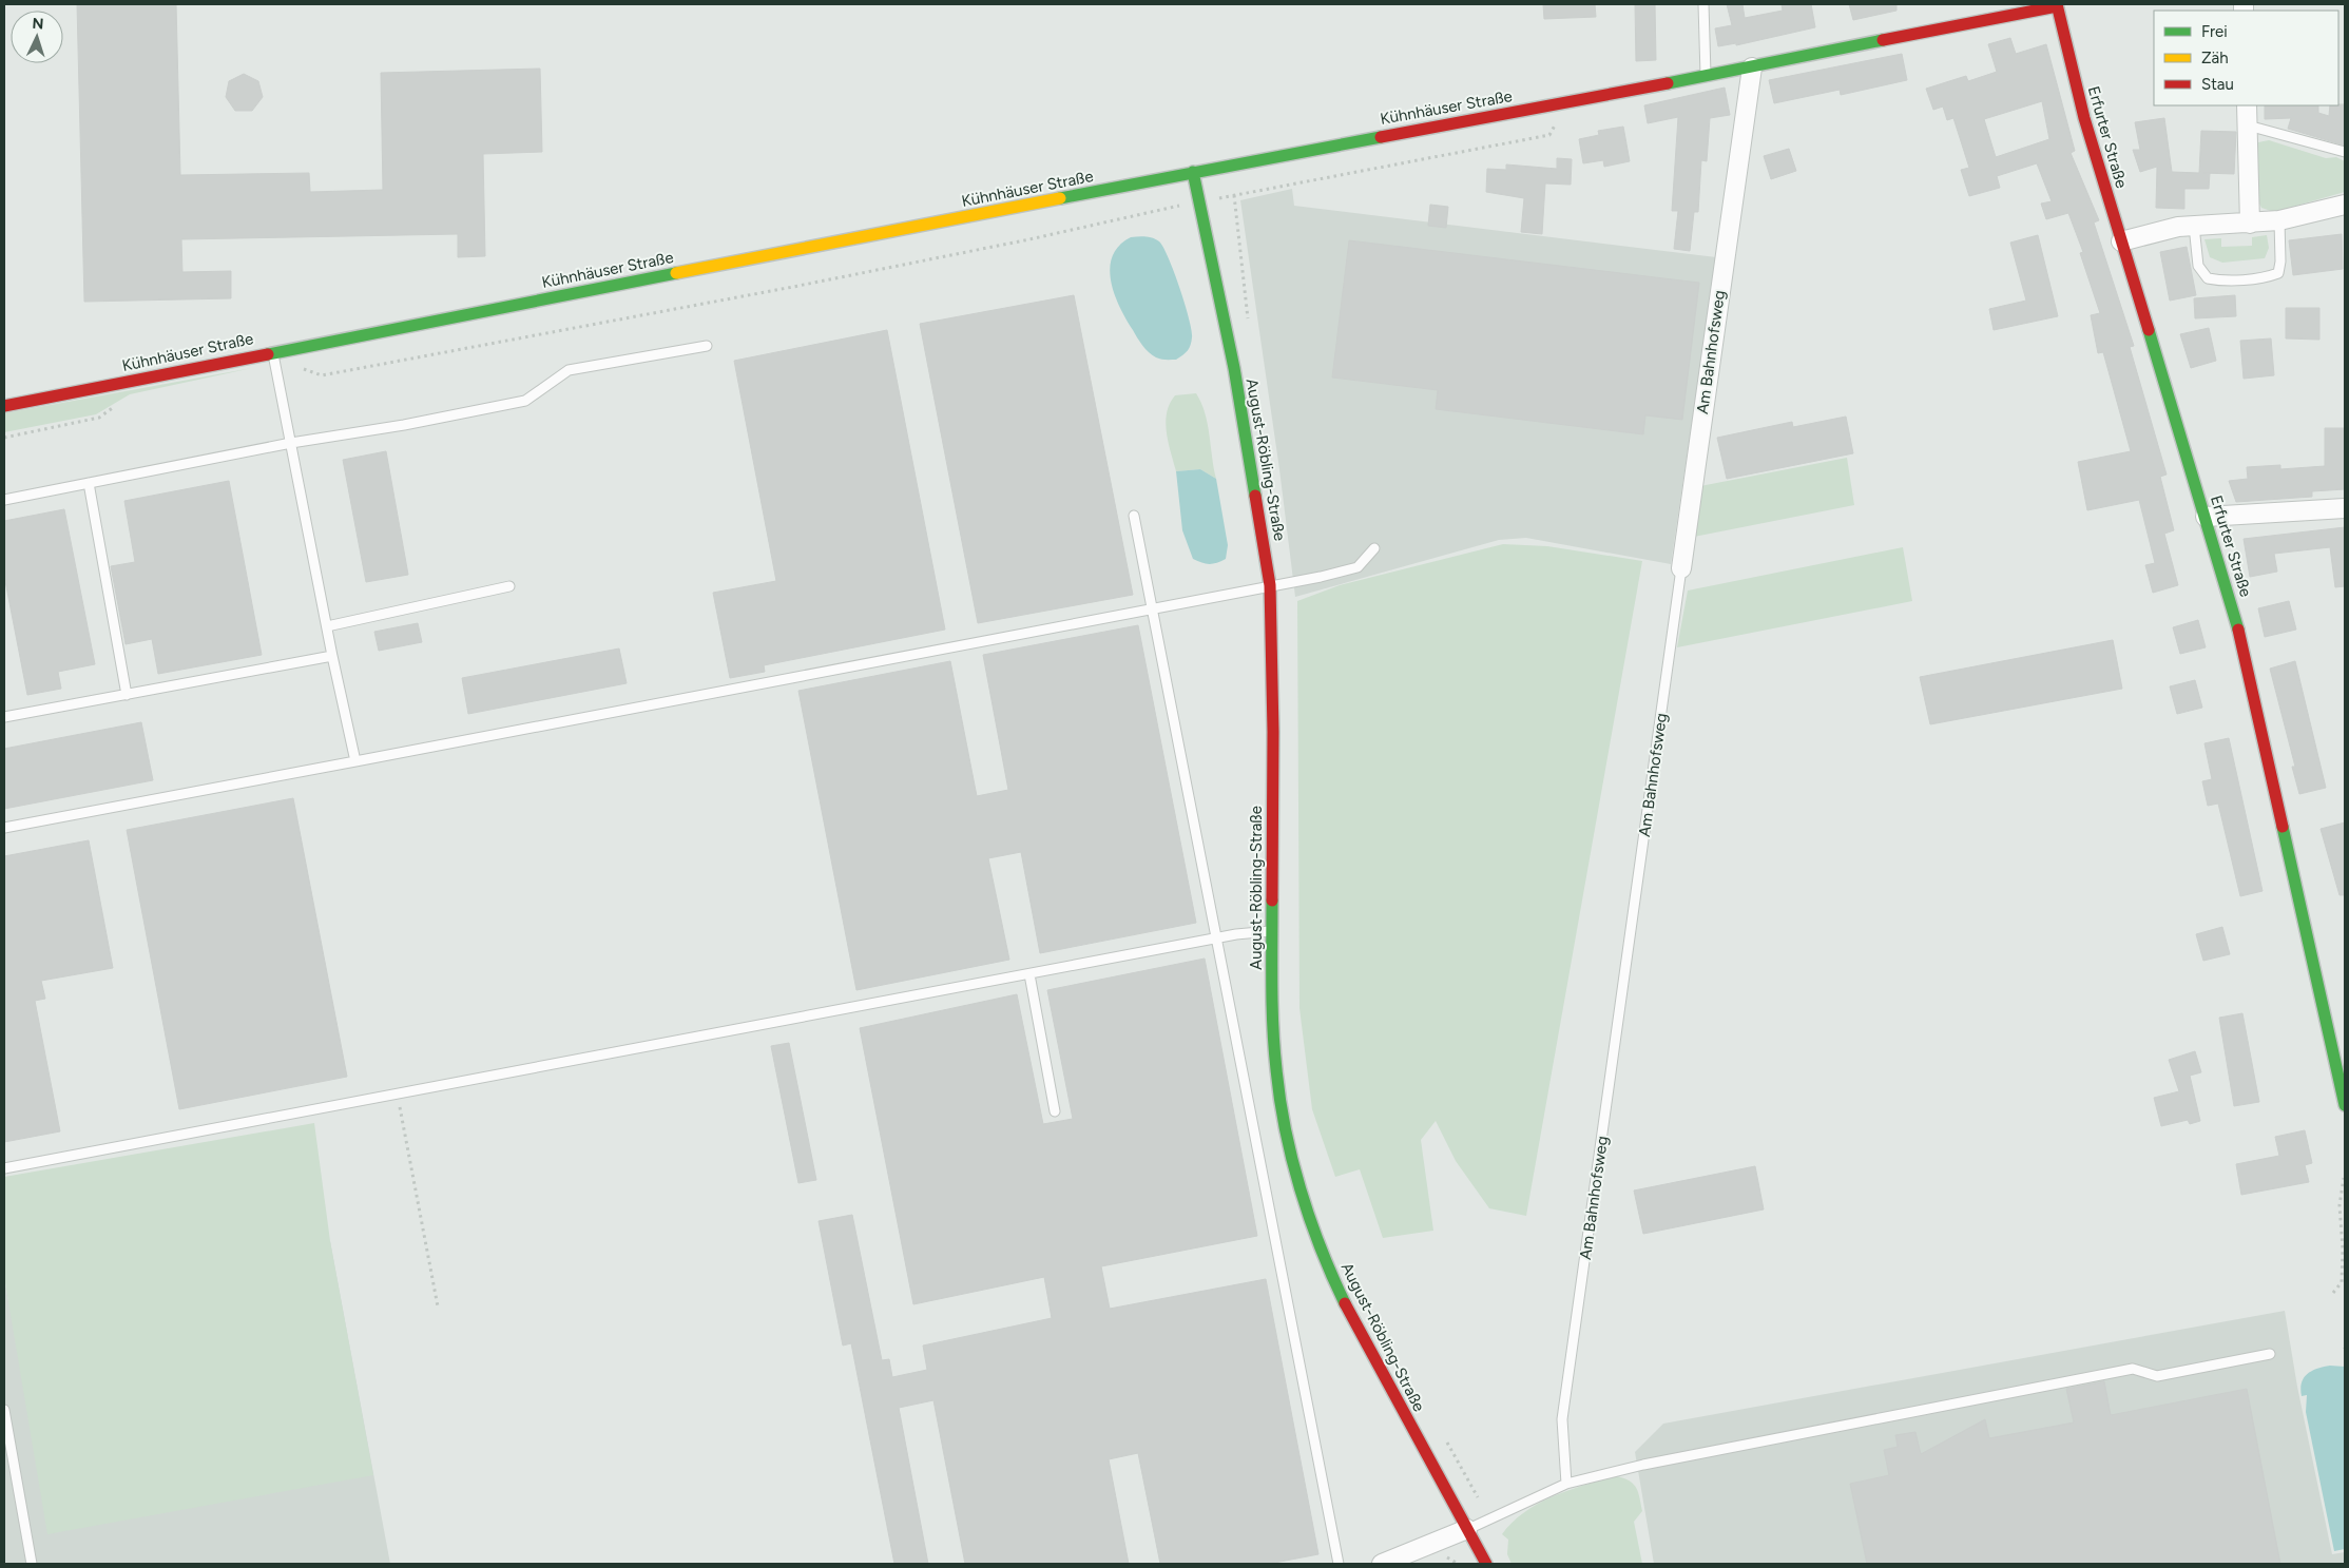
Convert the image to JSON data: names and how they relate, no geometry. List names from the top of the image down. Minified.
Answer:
{"streets":{"street":["Kühnhäuser Straße","Erfurter Straße","Am Bahnhofsweg","August-Röbling-Straße"]},"crossings":[["Kühnhäuser Straße","Erfurter Straße"],["Kühnhäuser Straße","Am Bahnhofsweg"],["Kühnhäuser Straße","August-Röbling-Straße"]],"legend":["Frei","Zäh","Stau"],"north":"top"}
